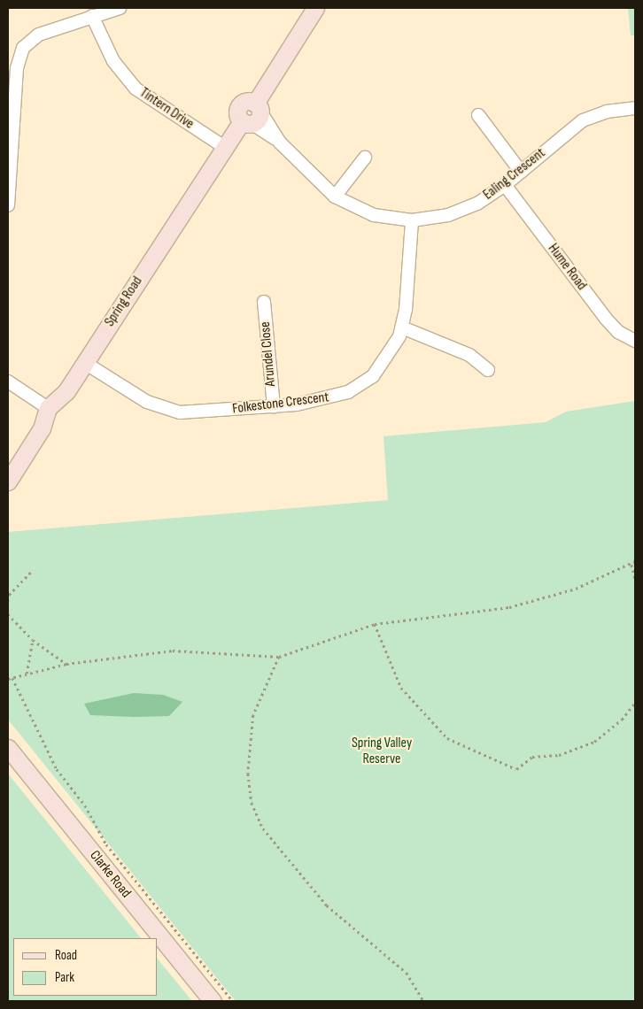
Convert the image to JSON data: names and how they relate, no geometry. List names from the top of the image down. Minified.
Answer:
{"streets":{"street":["Tintern Drive","Ealing Crescent","Hume Road","Spring Road","Arundel Close","Folkestone Crescent","Clarke Road"]},"crossings":[["Tintern Drive","Spring Road"],["Ealing Crescent","Hume Road"],["Ealing Crescent","Spring Road"],["Ealing Crescent","Folkestone Crescent"],["Spring Road","Folkestone Crescent"],["Arundel Close","Folkestone Crescent"]],"parks":["Spring Valley Reserve"],"legend":["Road","Park"]}
